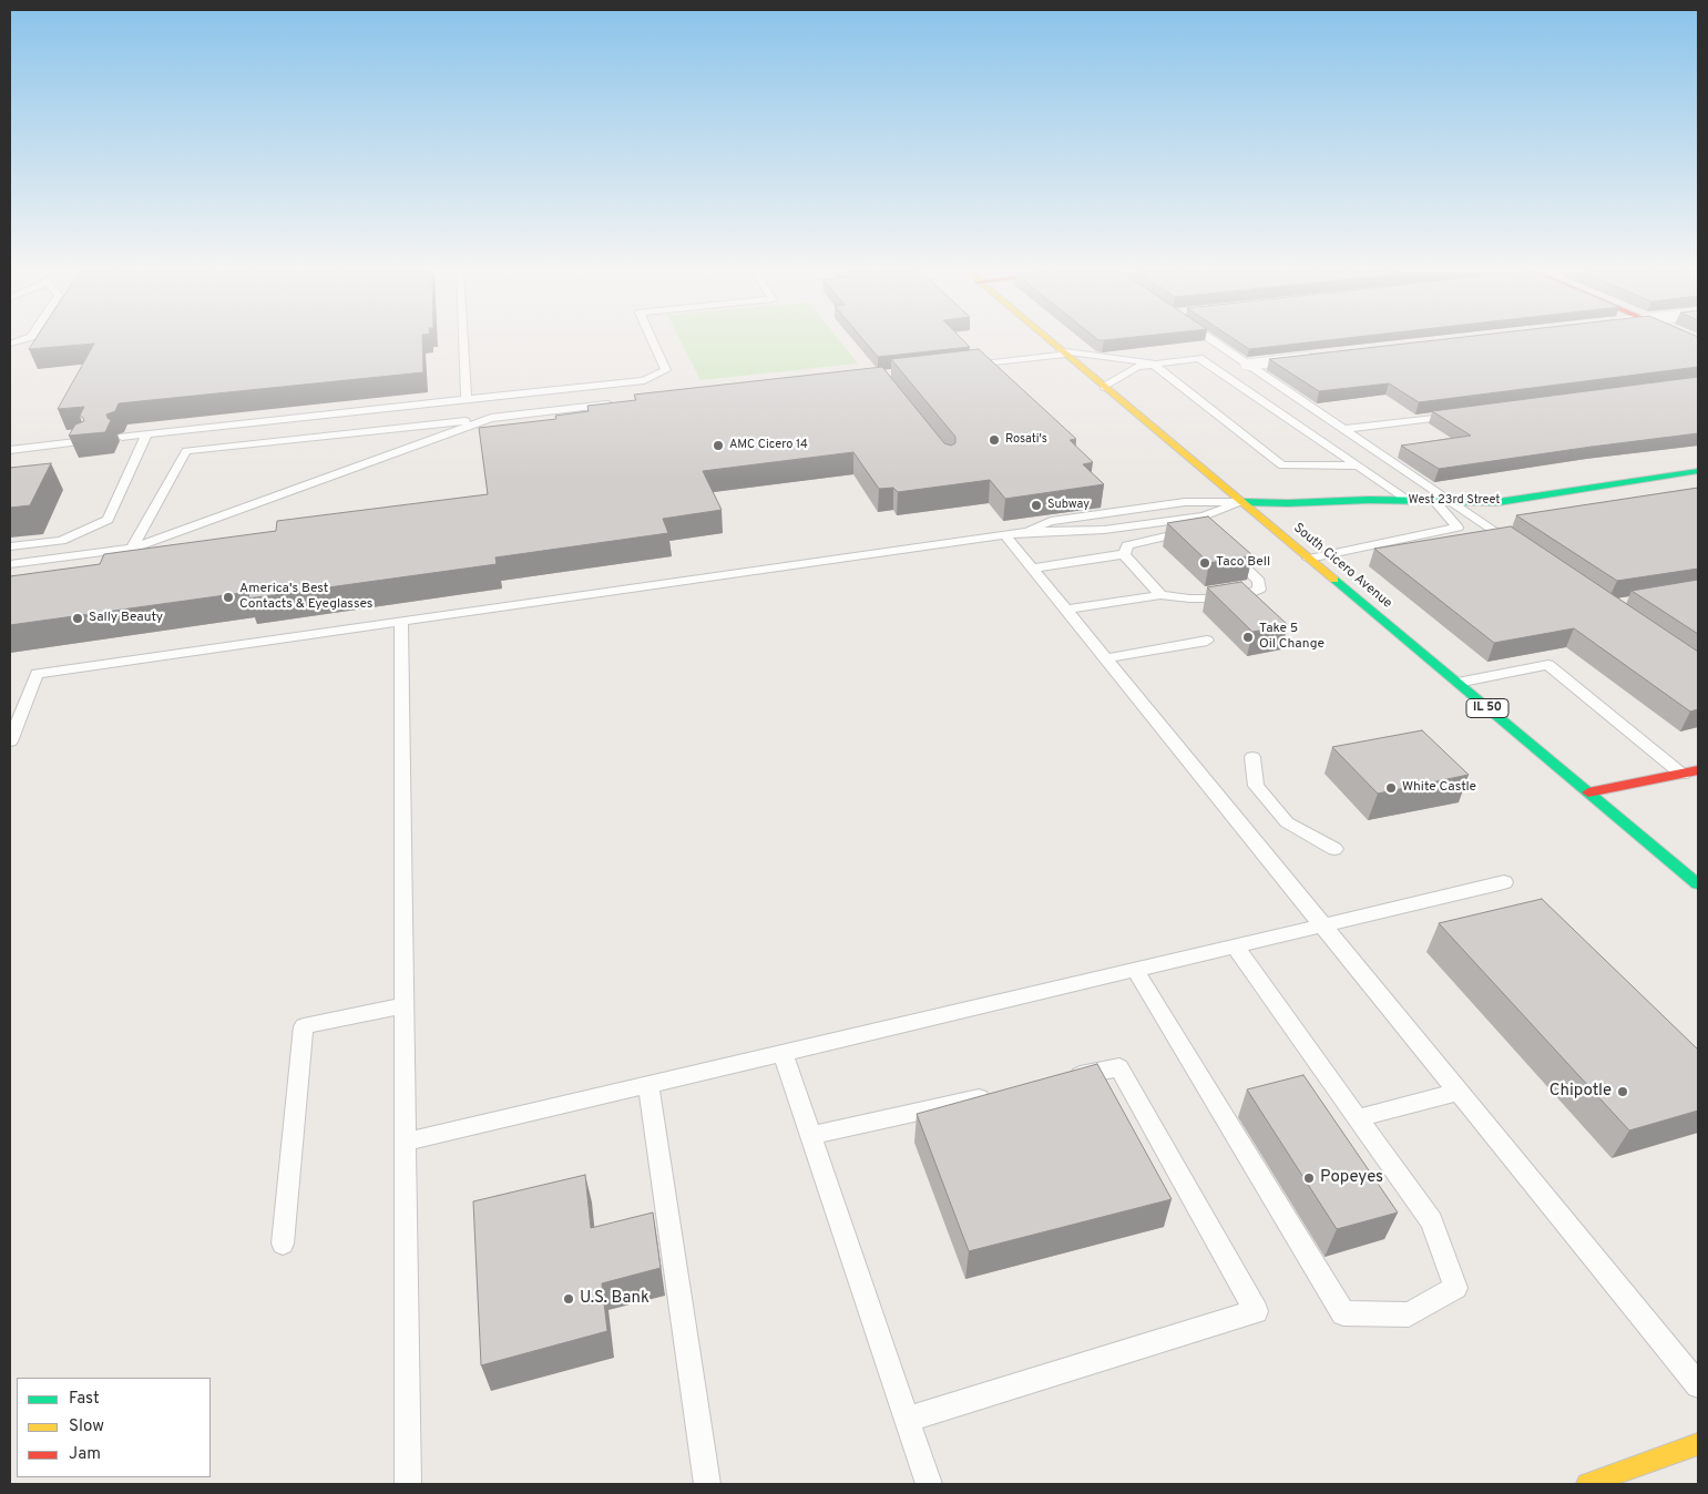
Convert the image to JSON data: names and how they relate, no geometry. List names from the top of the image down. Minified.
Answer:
{"streets":{"main road":["West 23rd Street","South Cicero Avenue","IL 50"]},"crossings":[["West 23rd Street","South Cicero Avenue"]],"places":["Rosati's","AMC Cicero 14","Subway","Taco Bell","America's Best Contacts & Eyeglasses","Sally Beauty","Take 5 Oil Change","White Castle","Chipotle","Popeyes","U.S. Bank"],"legend":["Fast","Slow","Jam"]}
